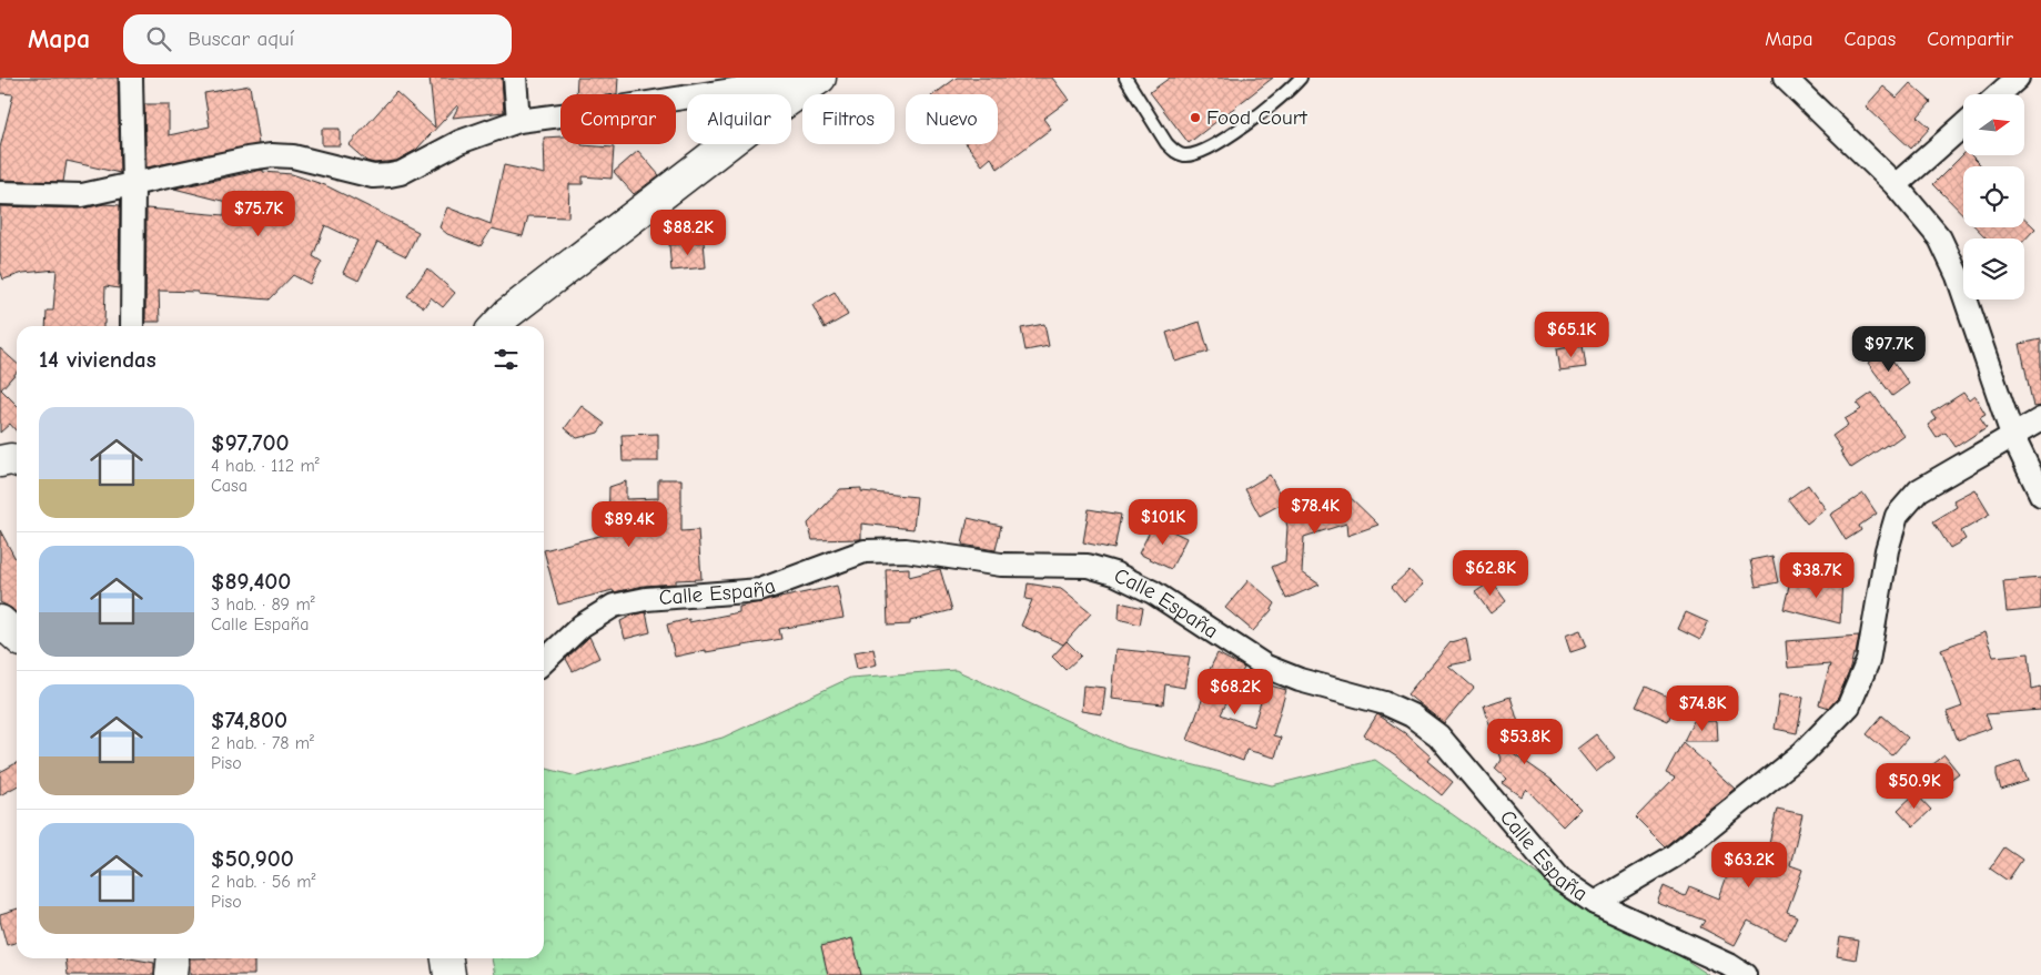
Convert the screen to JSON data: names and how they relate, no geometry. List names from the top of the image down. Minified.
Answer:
{"streets":{"street":["Calle España"]},"places":["Food Court"],"north":"right","page":{"header":"Mapa","search":"Buscar aquí","nav":["Mapa","Capas","Compartir"],"chip":["Comprar","Alquilar","Filtros","Nuevo"],"price":["$75.7K","$88.2K","$65.1K","$97.7K","$78.4K","$101K","$89.4K","$62.8K","$38.7K","$68.2K","$74.8K","$53.8K","$50.9K","$63.2K"],"heading":"14 viviendas","list":[{"name":"$97,700","note":"4 hab. · 112 m² · Casa"},{"name":"$89,400","note":"3 hab. · 89 m² · Calle España"},{"name":"$74,800","note":"2 hab. · 78 m² · Piso"},{"name":"$50,900","note":"2 hab. · 56 m² · Piso"}]}}
